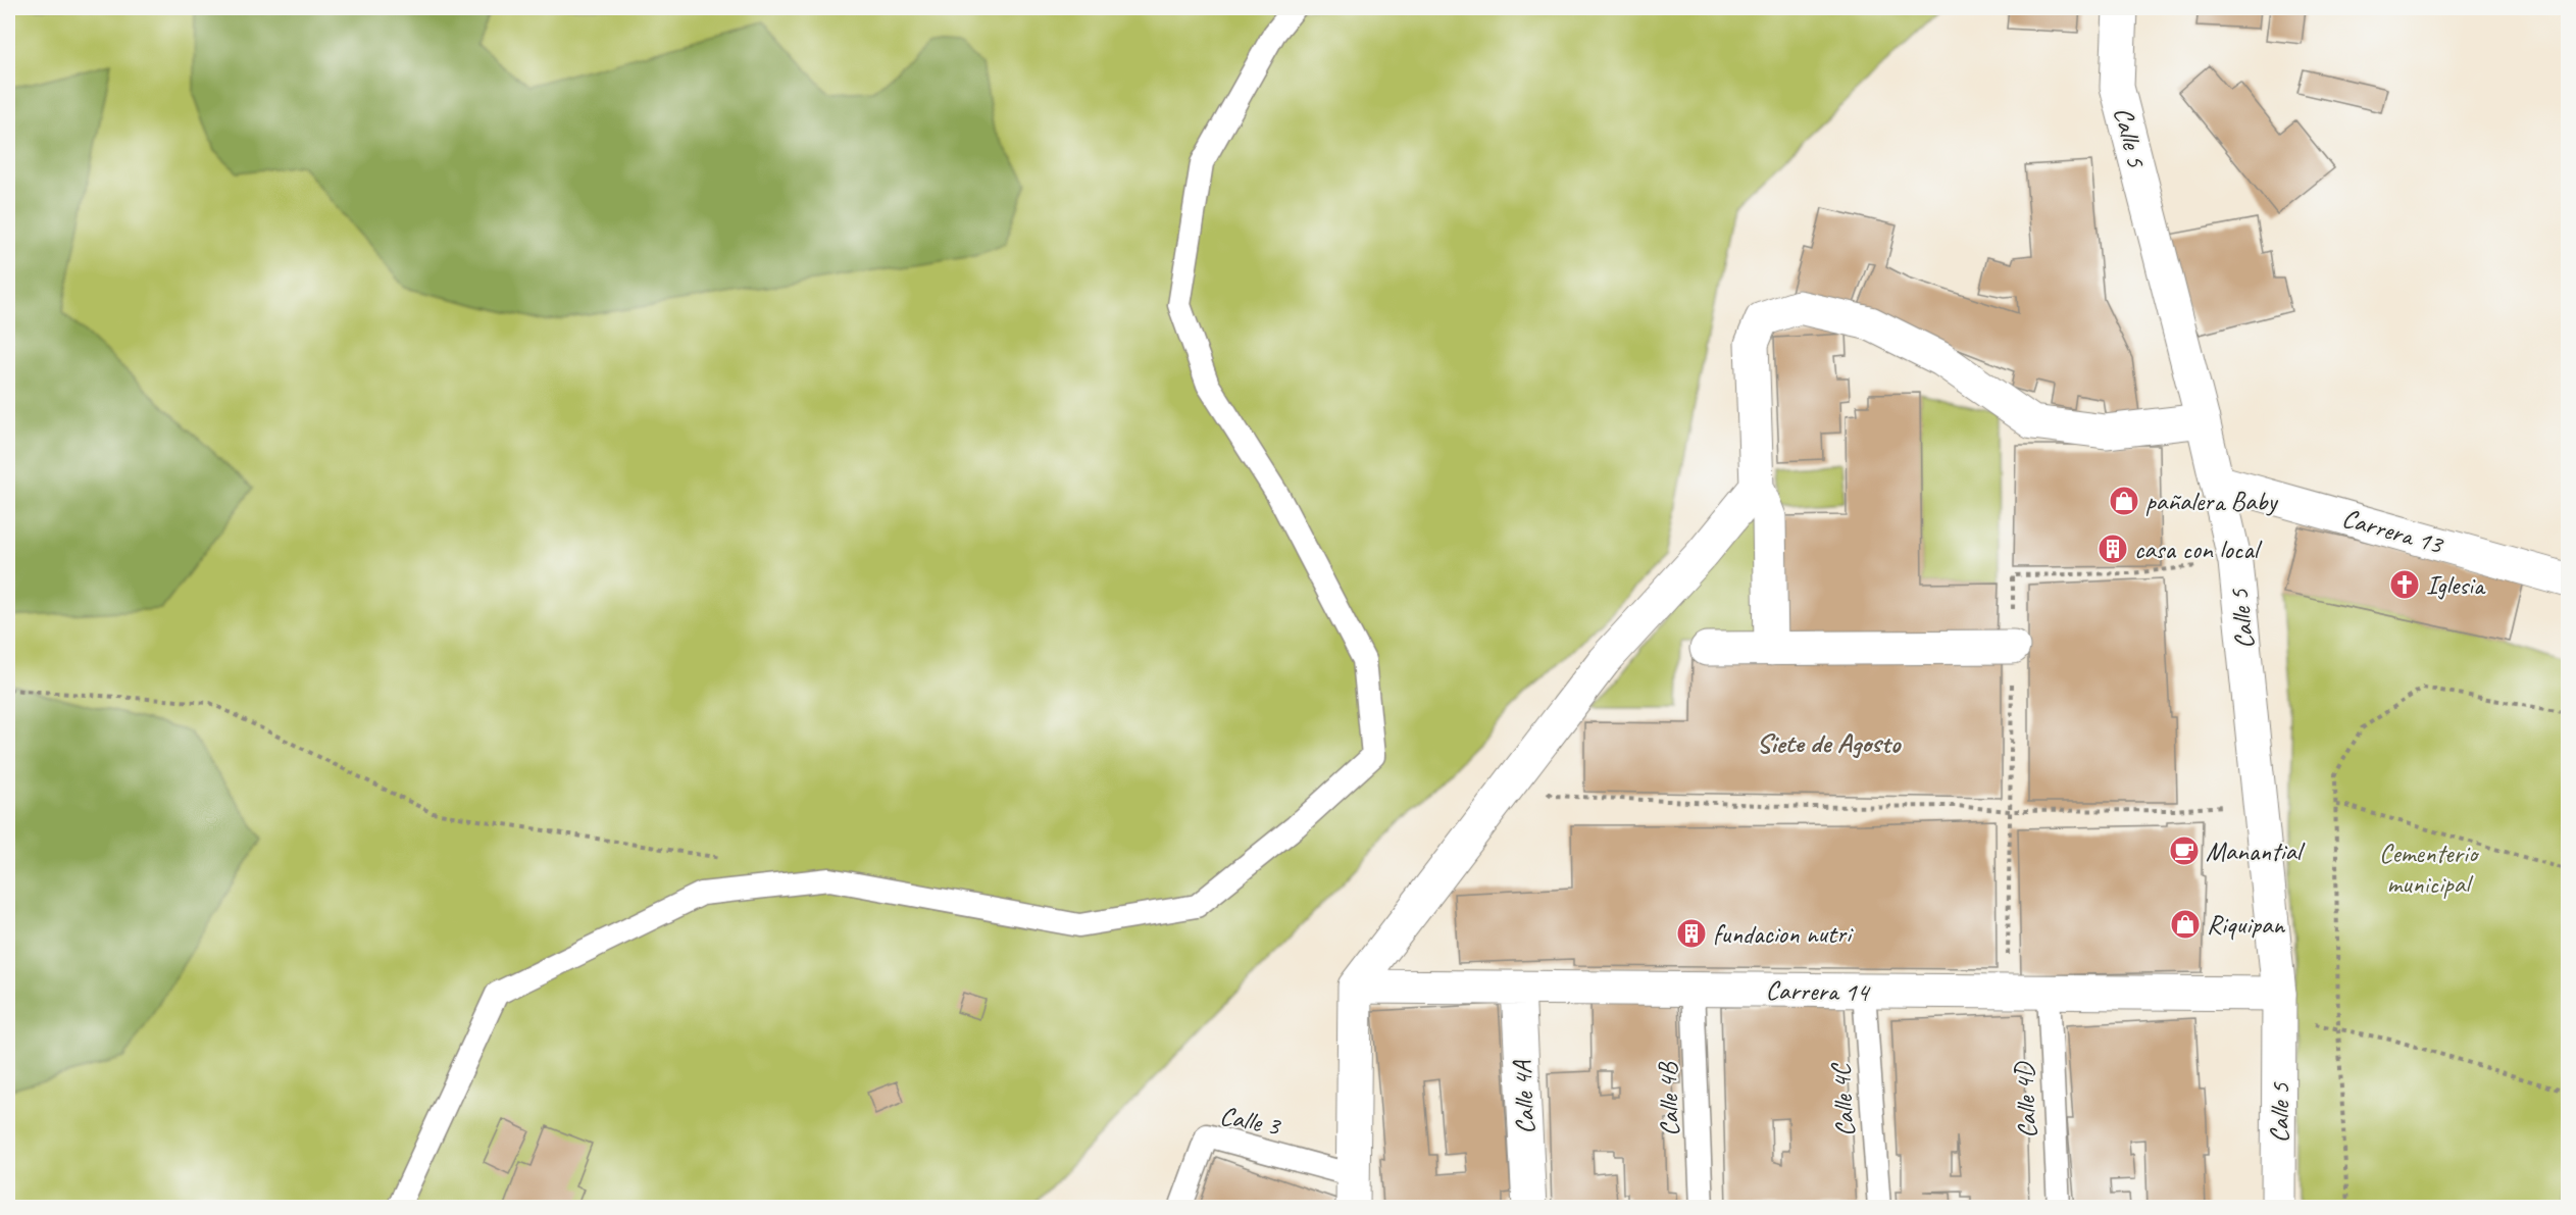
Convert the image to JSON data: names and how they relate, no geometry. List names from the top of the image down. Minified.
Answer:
{"streets":{"street":["Calle 5","Carrera 13","Carrera 14","Calle 4A"],"lane":["Calle 4B","Calle 4C","Calle 4D","Calle 3"]},"crossings":[["Calle 5","Carrera 13"],["Calle 5","Carrera 14"],["Carrera 14","Calle 4A"],["Carrera 14","Calle 4B"],["Carrera 14","Calle 4C"],["Carrera 14","Calle 4D"]],"districts":["Siete de Agosto"],"parks":["Cementerio municipal"],"places":{"shop":["pañalera Baby","Riquipan"],"building":["casa con local","fundacion nutri"],"church":["Iglesia"],"cafe":["Manantial"]}}
